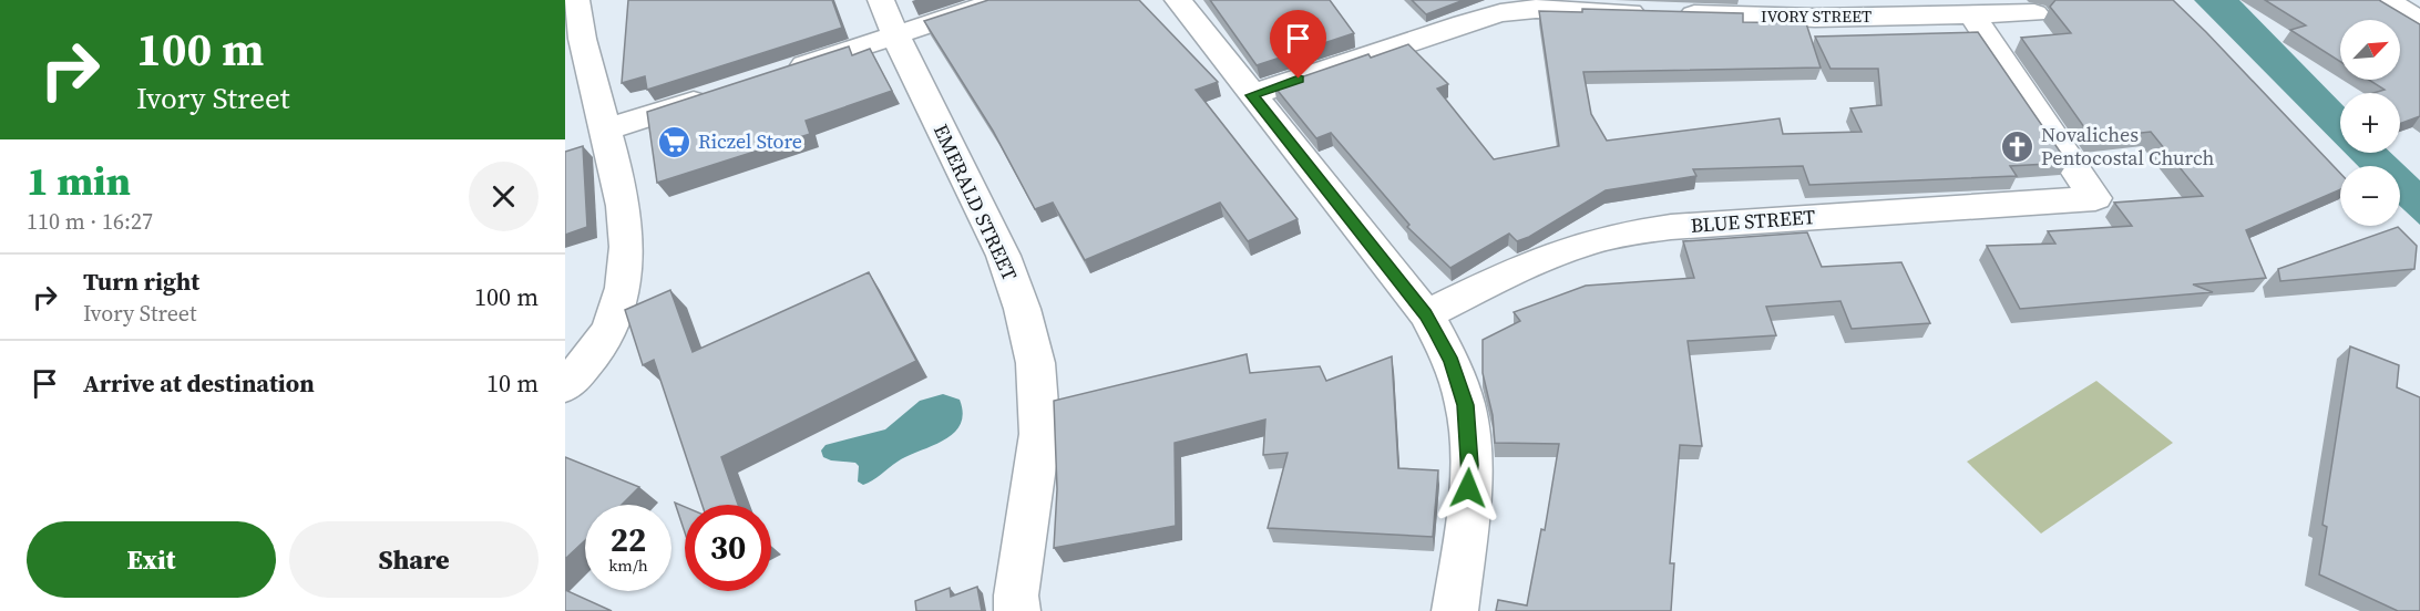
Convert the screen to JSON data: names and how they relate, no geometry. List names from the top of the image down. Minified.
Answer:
{"streets":{"street":["IVORY STREET","EMERALD STREET","BLUE STREET"]},"crossings":[["IVORY STREET","BLUE STREET"]],"places":{"supermarket":["Riczel Store"],"church":["Novaliches Pentocostal Church"]},"north":"top right","page":{"turn":["100 m","Ivory Street"],"map_buttons":["+","−"],"heading":["1 min","110 m · 16:27"],"list":[{"name":"Turn right","note":"Ivory Street","value":"100 m"},{"name":"Arrive at destination","value":"10 m"}],"speed":"22 km/h","limit":"30","buttons":["Exit","Share"]}}
